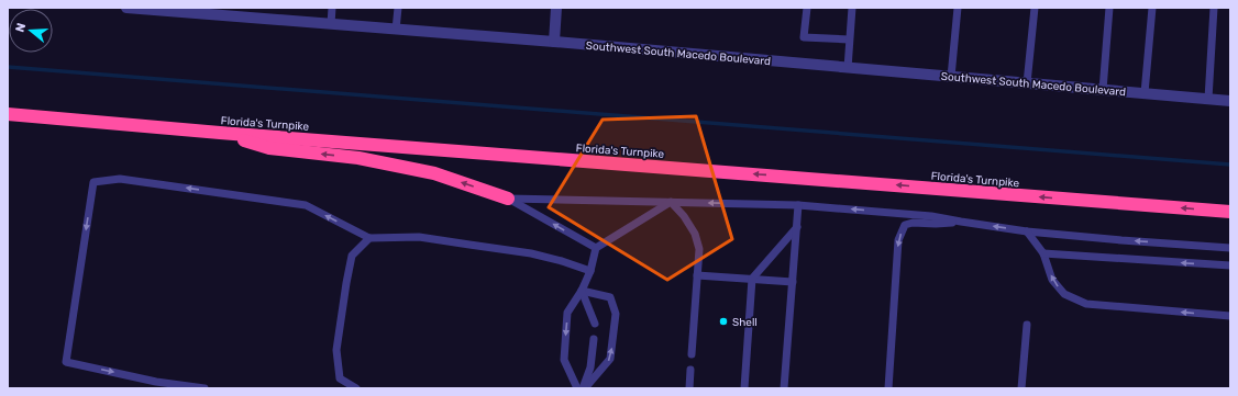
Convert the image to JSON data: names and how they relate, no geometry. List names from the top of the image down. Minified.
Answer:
{"streets":{"highway":["Florida's Turnpike"],"street":["Southwest South Macedo Boulevard"]},"one_way":["Florida's Turnpike"],"places":["Shell"],"north":"left"}
